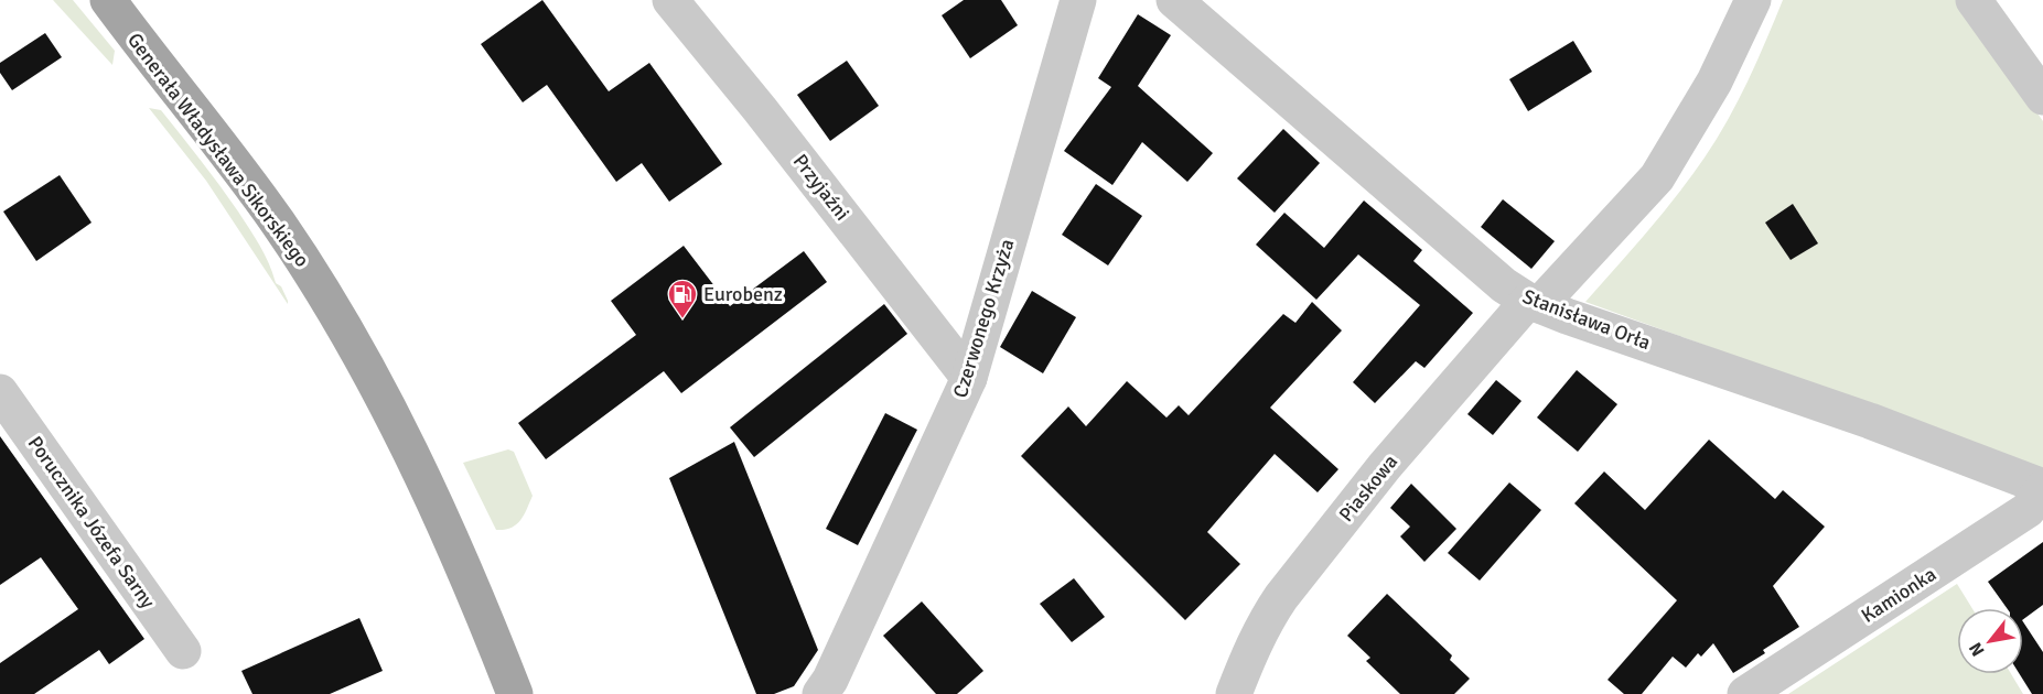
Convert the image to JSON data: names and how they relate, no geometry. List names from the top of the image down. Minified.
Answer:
{"streets":{"main road":["Generała Władysława Sikorskiego"],"street":["Przyjaźni","Czerwonego Krzyża","Stanisława Orła","Piaskowa","Porucznika Józefa Sarny","Kamionka"]},"crossings":[["Przyjaźni","Czerwonego Krzyża"],["Stanisława Orła","Piaskowa"],["Stanisława Orła","Kamionka"]],"places":{"fuel station":["Eurobenz"]},"north":"bottom left"}
